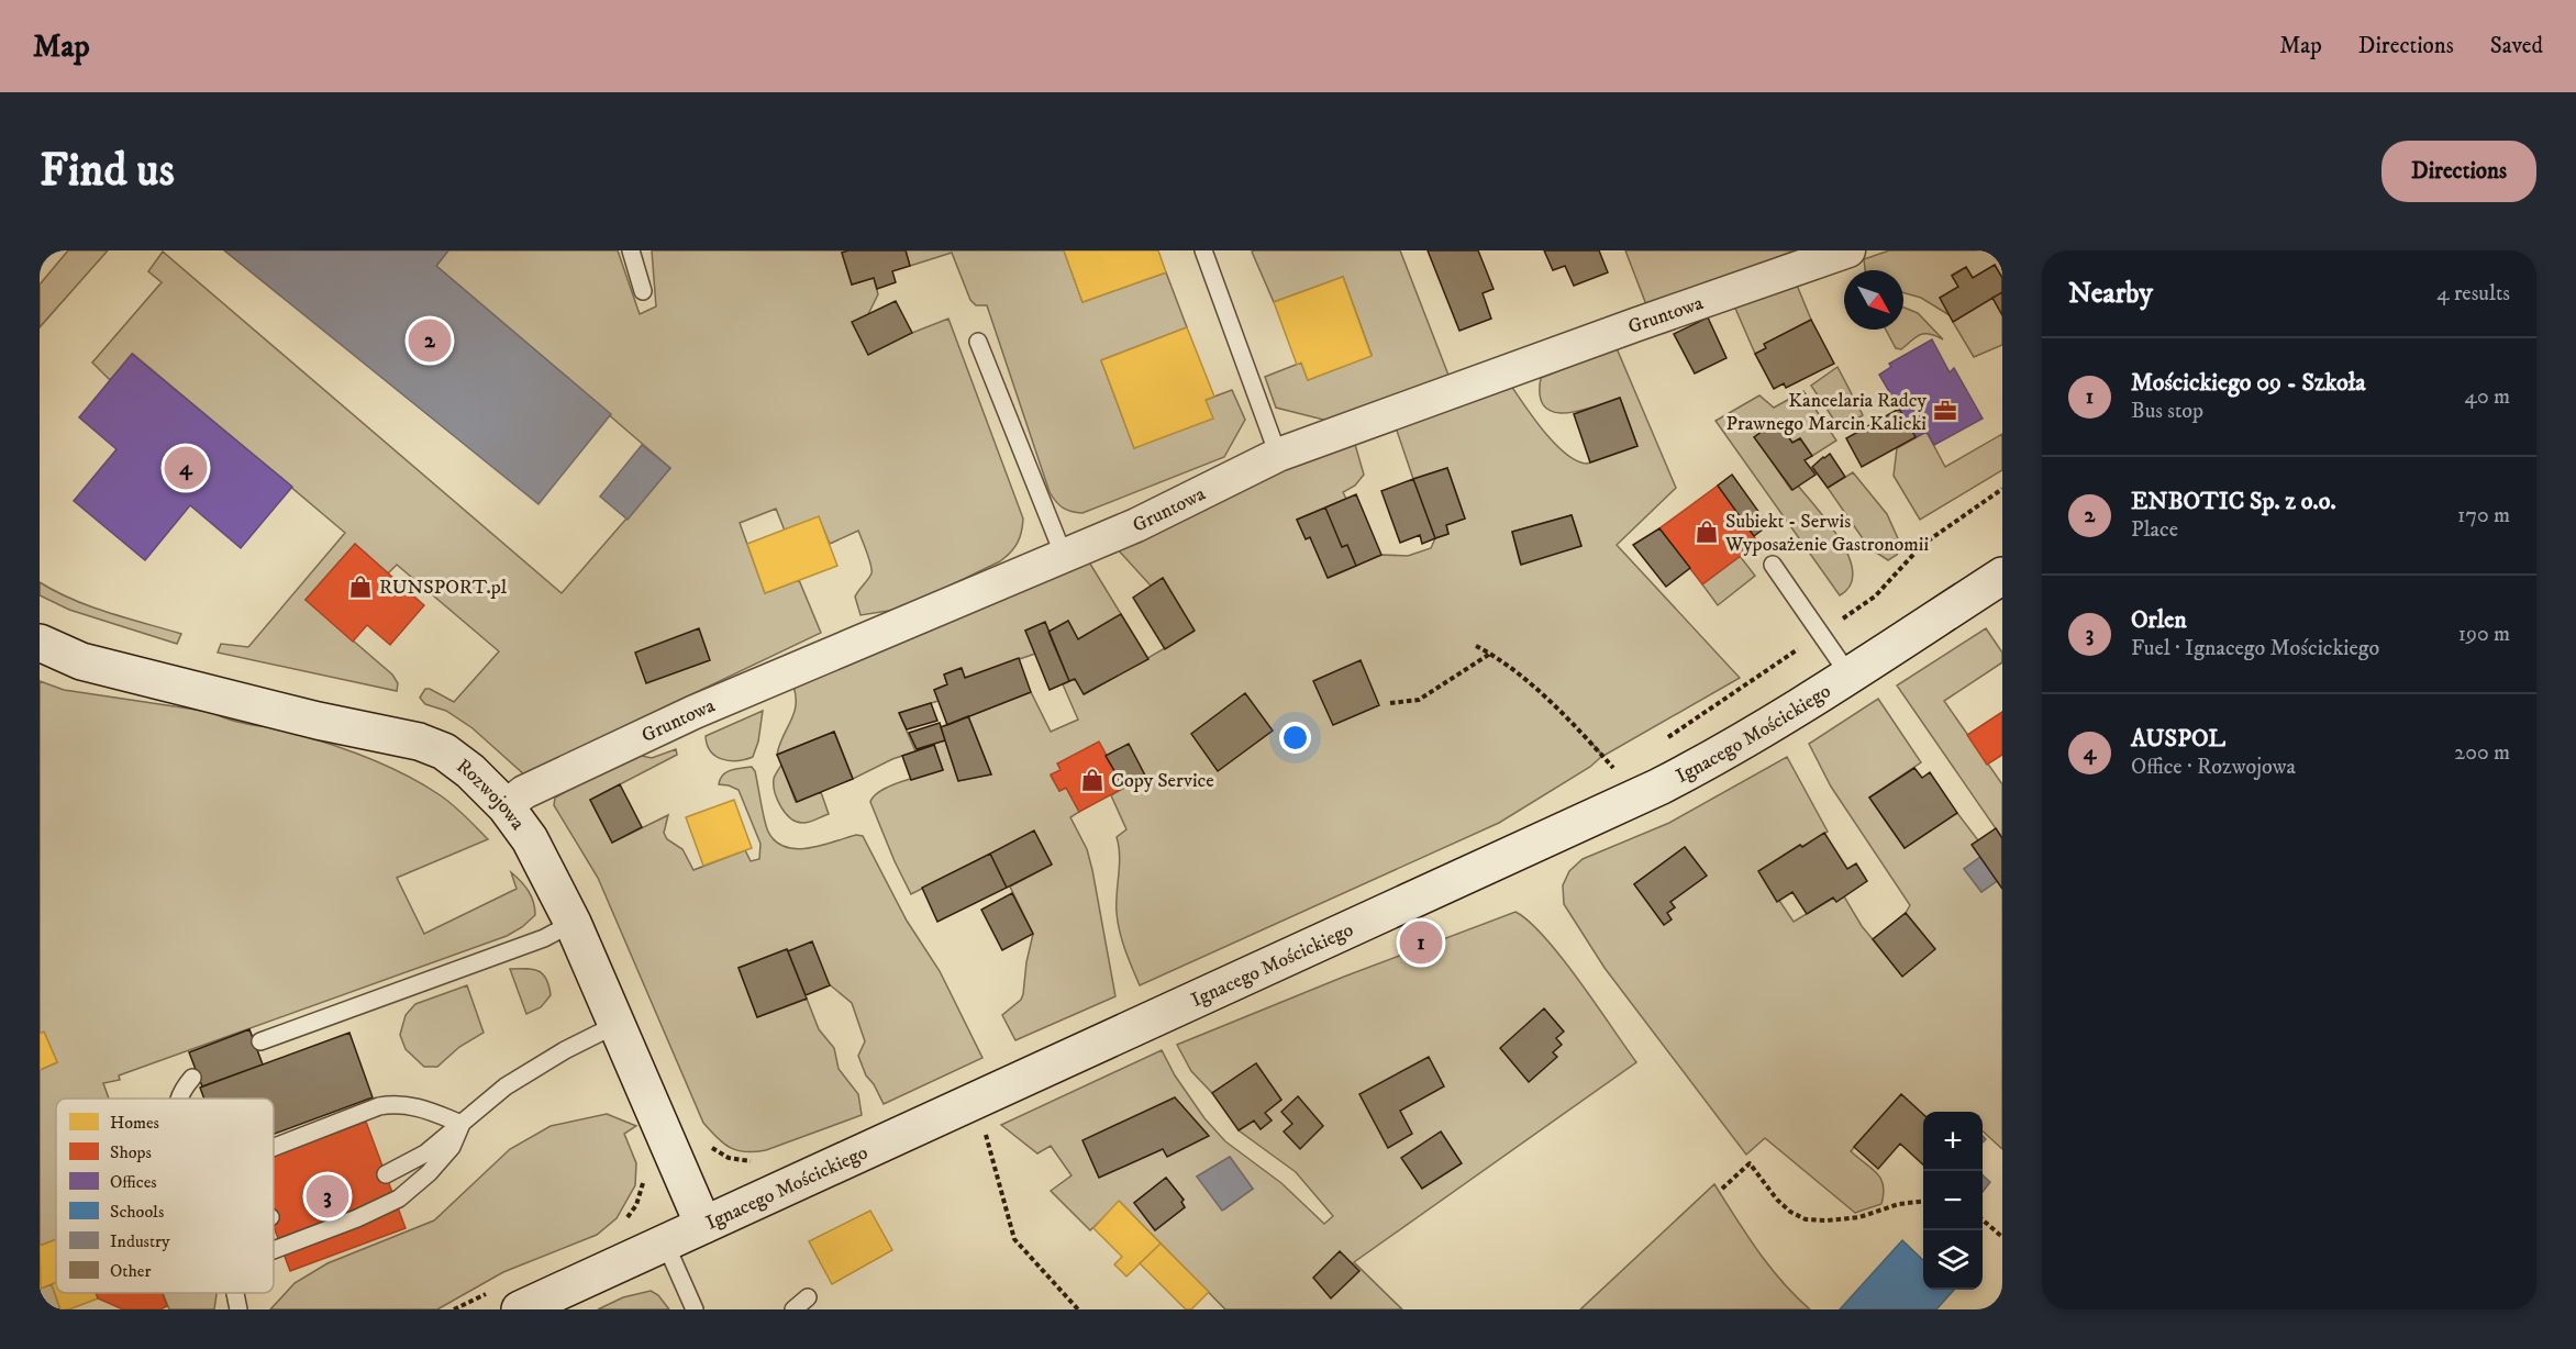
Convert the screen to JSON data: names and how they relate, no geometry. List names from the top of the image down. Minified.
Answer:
{"streets":{"street":["Gruntowa","Ignacego Mościckiego","Rozwojowa"]},"crossings":[["Gruntowa","Rozwojowa"],["Ignacego Mościckiego","Rozwojowa"]],"places":{"office":["Kancelaria Radcy Prawnego Marcin Kalicki"],"shop":["Subiekt - Serwis Wyposażenie Gastronomii","RUNSPORT.pl","Copy Service"]},"legend":["Homes","Shops","Offices","Schools","Industry","Other"],"north":"bottom right","page":{"header":"Map","nav":["Map","Directions","Saved"],"buttons":"Directions","title":"Find us","heading":["Nearby","4 results"],"pins":["2","4","1","3"],"list":[{"mark":"1","name":"Mościckiego 09 - Szkoła","note":"Bus stop","value":"40 m"},{"mark":"2","name":"ENBOTIC Sp. z o.o.","note":"Place","value":"170 m"},{"mark":"3","name":"Orlen","note":"Fuel · Ignacego Mościckiego","value":"190 m"},{"mark":"4","name":"AUSPOL","note":"Office · Rozwojowa","value":"200 m"}],"map_buttons":["+","−"]}}
